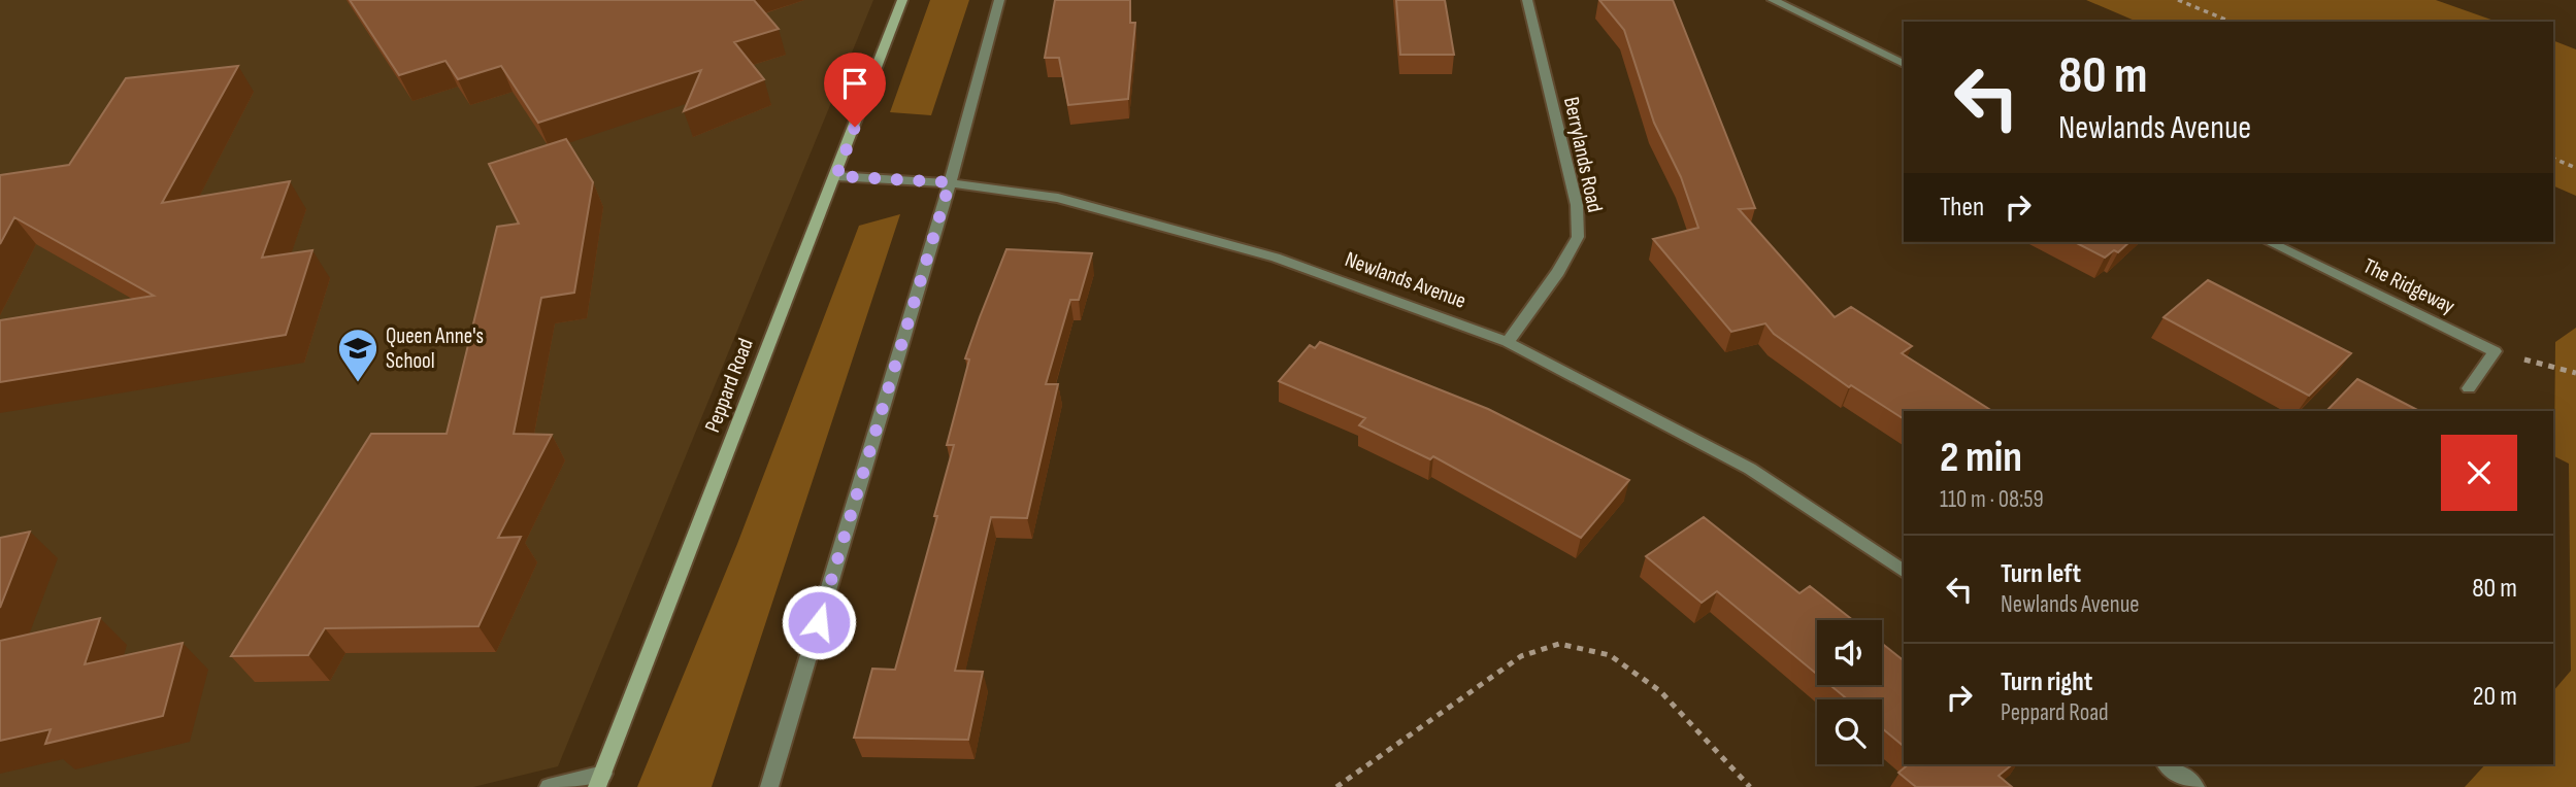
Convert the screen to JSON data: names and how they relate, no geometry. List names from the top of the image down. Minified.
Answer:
{"streets":{"main road":["Peppard Road"],"street":["Berrylands Road","Newlands Avenue","The Ridgeway"]},"crossings":[["Berrylands Road","Newlands Avenue"],["Newlands Avenue","Peppard Road"]],"places":{"school or university":["Queen Anne's School"]},"page":{"turn":["80 m","Newlands Avenue"],"then":"Then","heading":["2 min","110 m · 08:59"],"list":[{"name":"Turn left","note":"Newlands Avenue","value":"80 m"},{"name":"Turn right","note":"Peppard Road","value":"20 m"}]}}
